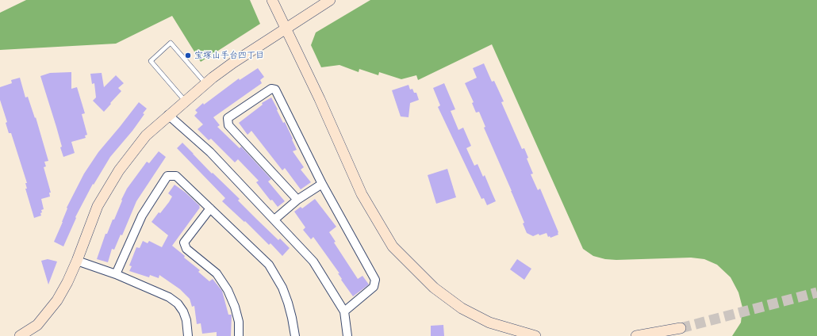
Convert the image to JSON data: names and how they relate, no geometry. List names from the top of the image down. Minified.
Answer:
{"places":["宝塚山手台四丁目"]}
